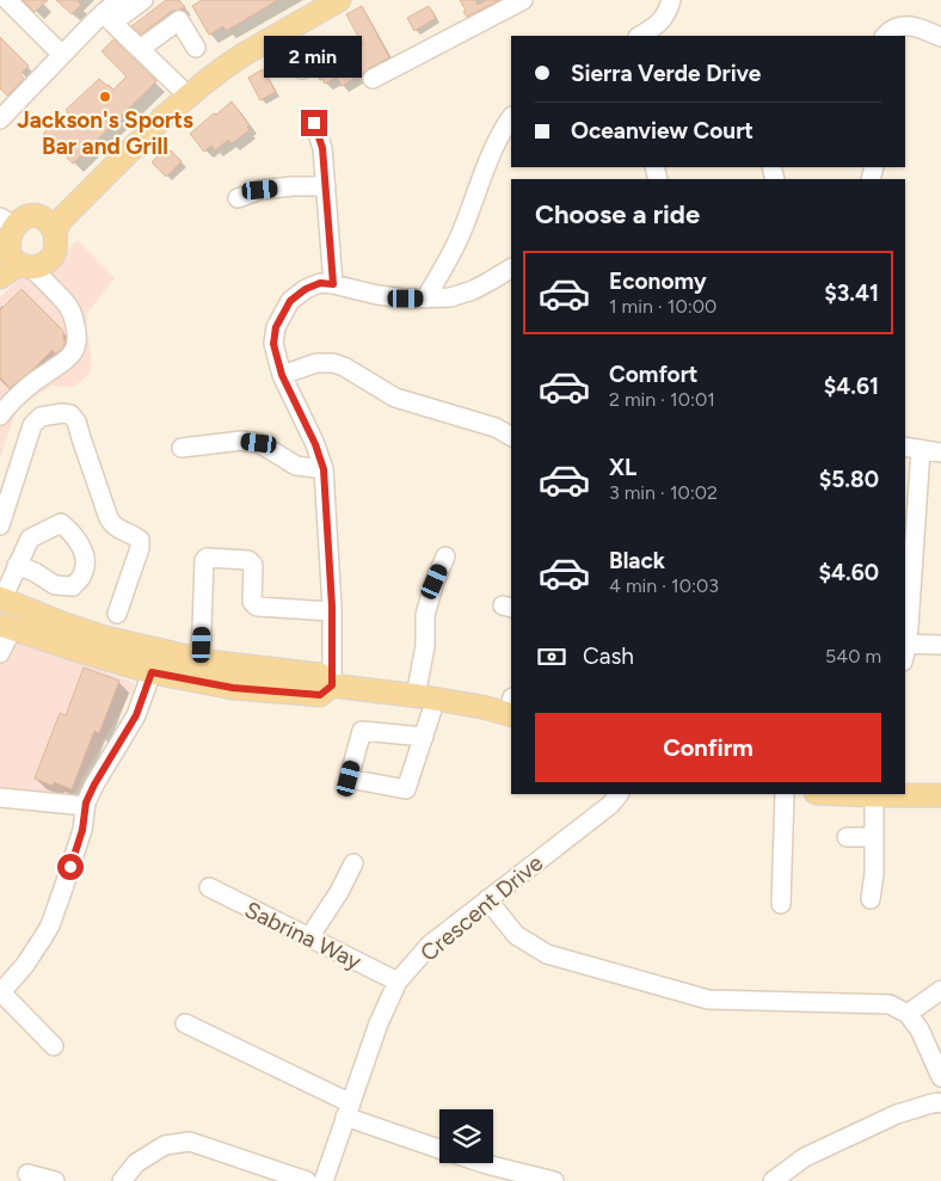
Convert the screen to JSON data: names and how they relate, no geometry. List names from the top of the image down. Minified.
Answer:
{"streets":{"street":["Crescent Drive","Sabrina Way"]},"crossings":[["Crescent Drive","Sabrina Way"]],"places":["Jackson's Sports Bar and Grill"],"page":{"bubble":"2 min","banner":["Sierra Verde Drive","Oceanview Court"],"heading":"Choose a ride","list":[{"name":"Economy","note":"1 min · 10:00","value":"$3.41"},{"name":"Comfort","note":"2 min · 10:01","value":"$4.61"},{"name":"XL","note":"3 min · 10:02","value":"$5.80"},{"name":"Black","note":"4 min · 10:03","value":"$4.60"}],"pay":["Cash","540 m"],"buttons":"Confirm"}}
